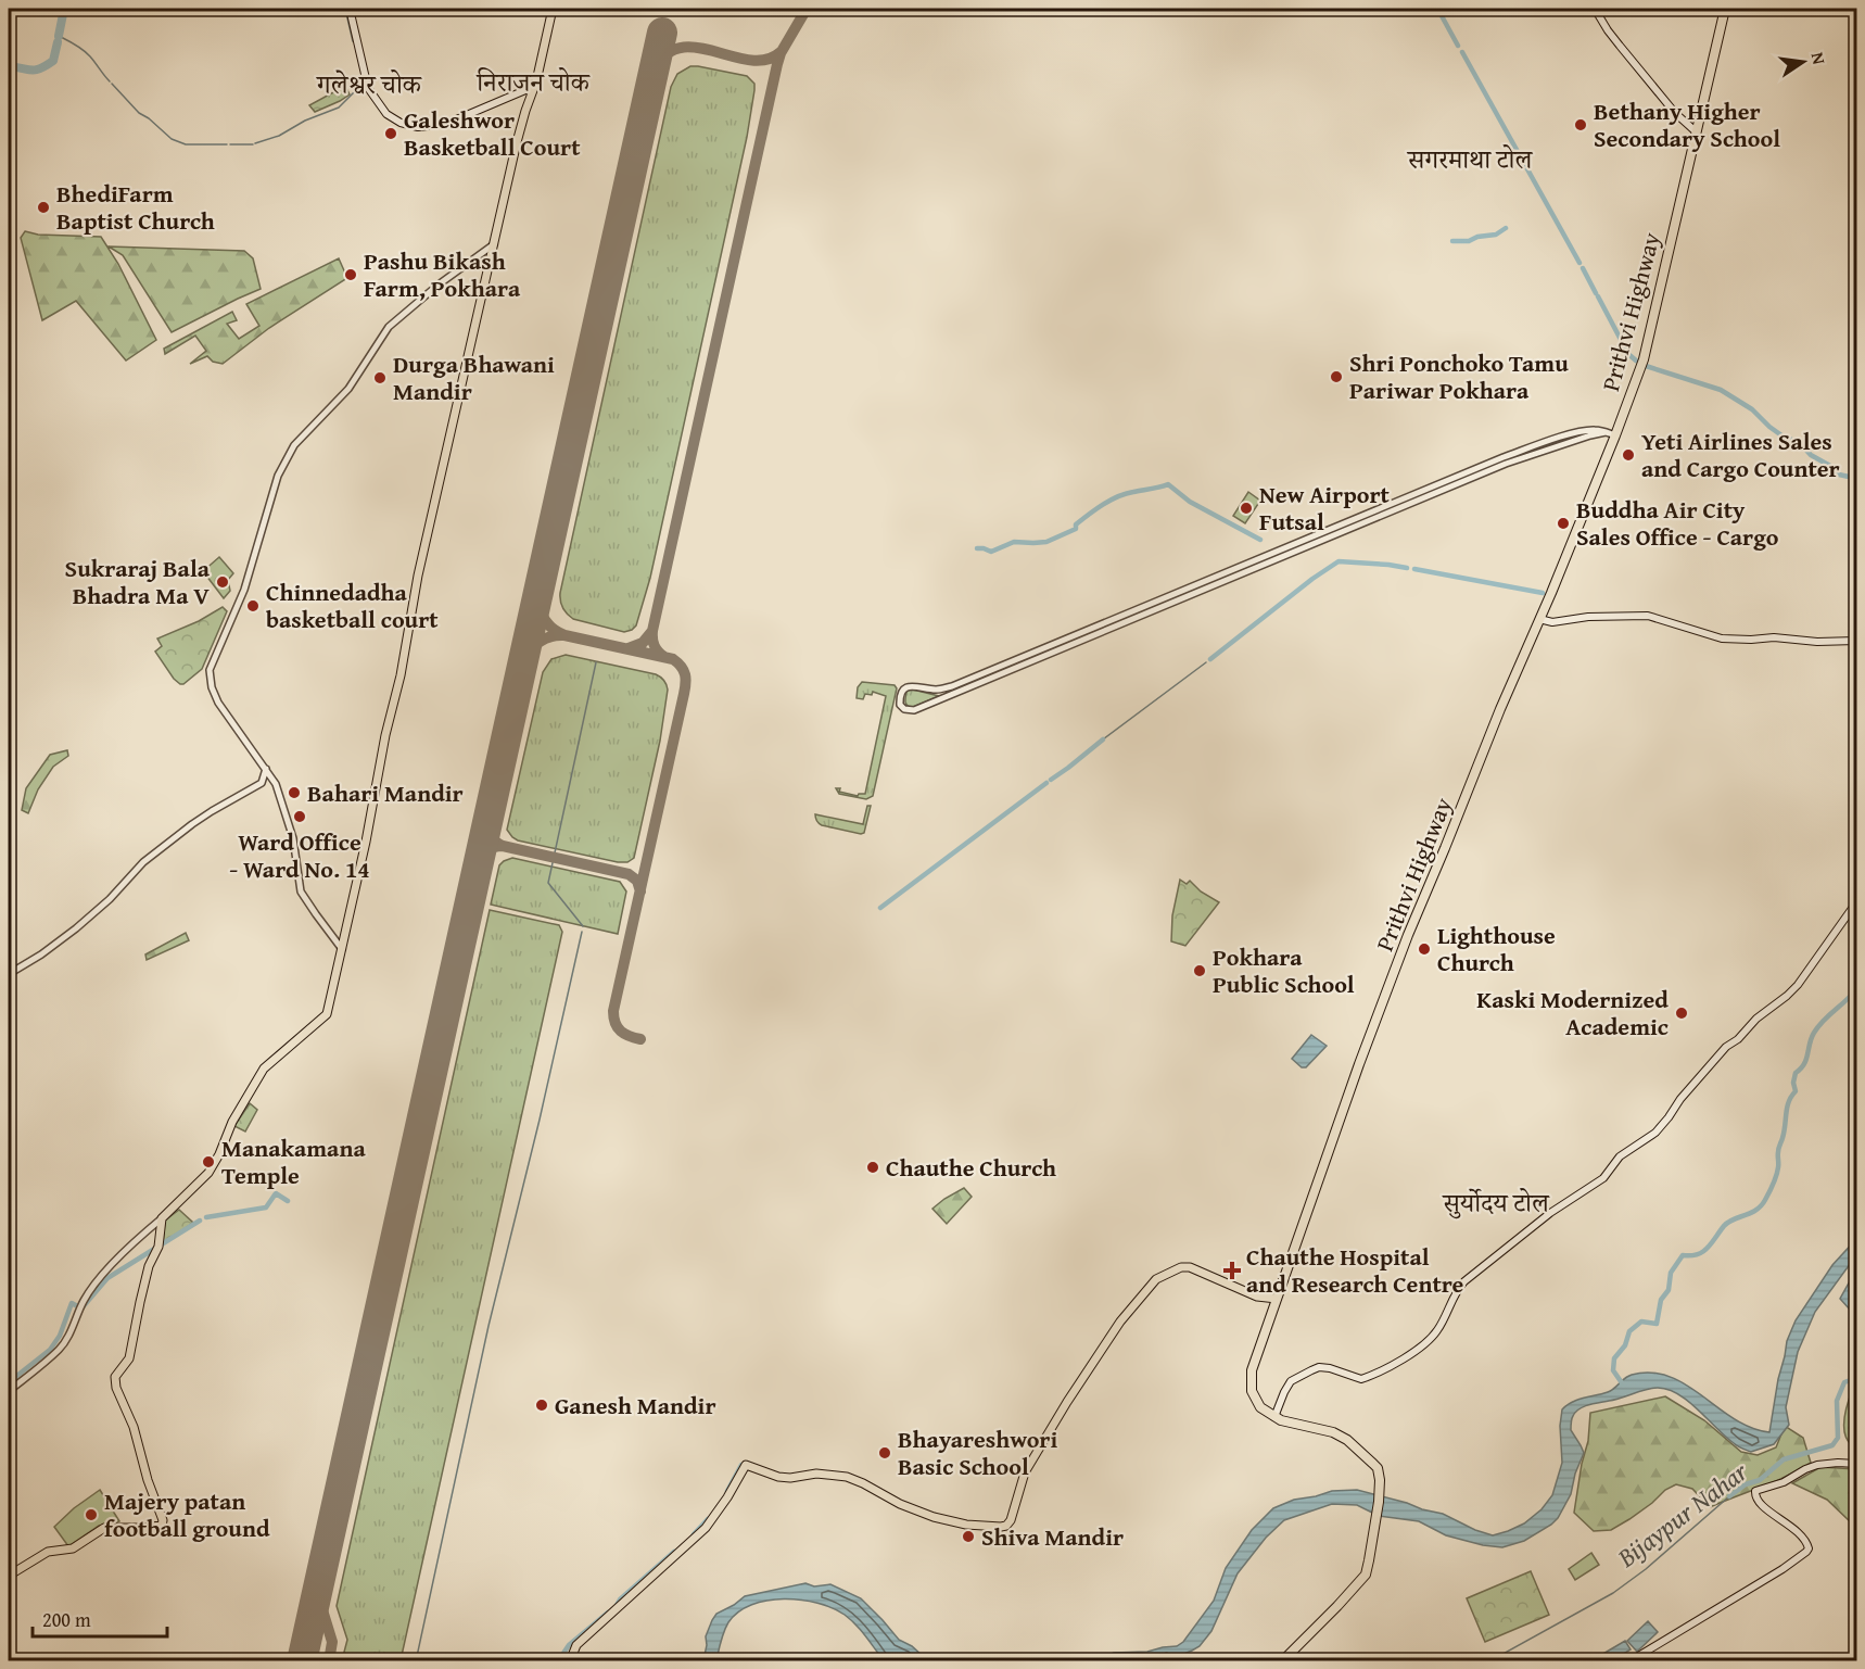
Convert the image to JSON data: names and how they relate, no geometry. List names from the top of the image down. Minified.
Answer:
{"streets":{"highway":["Prithvi Highway"]},"districts":["निराजन चोक","गलेश्वर चोक","सगरमाथा टोल","सुर्योदय टोल"],"water":["Bijaypur Nahar"],"places":{"other":["Bethany Higher Secondary School","Galeshwor Basketball Court","BhediFarm Baptist Church","Pashu Bikash Farm, Pokhara","Shri Ponchoko Tamu Pariwar Pokhara","Durga Bhawani Mandir","Yeti Airlines Sales and Cargo Counter","New Airport Futsal","Buddha Air City Sales Office - Cargo","Sukraraj Bala Bhadra Ma V","Chinnedadha basketball court","Bahari Mandir","Ward Office - Ward No. 14","Lighthouse Church","Pokhara Public School","Kaski Modernized Academic","Manakamana Temple","Chauthe Church","Ganesh Mandir","Bhayareshwori Basic School","Majery patan football ground","Shiva Mandir"],"health":["Chauthe Hospital and Research Centre"]},"scale_bar":"200 m","north":"right"}
